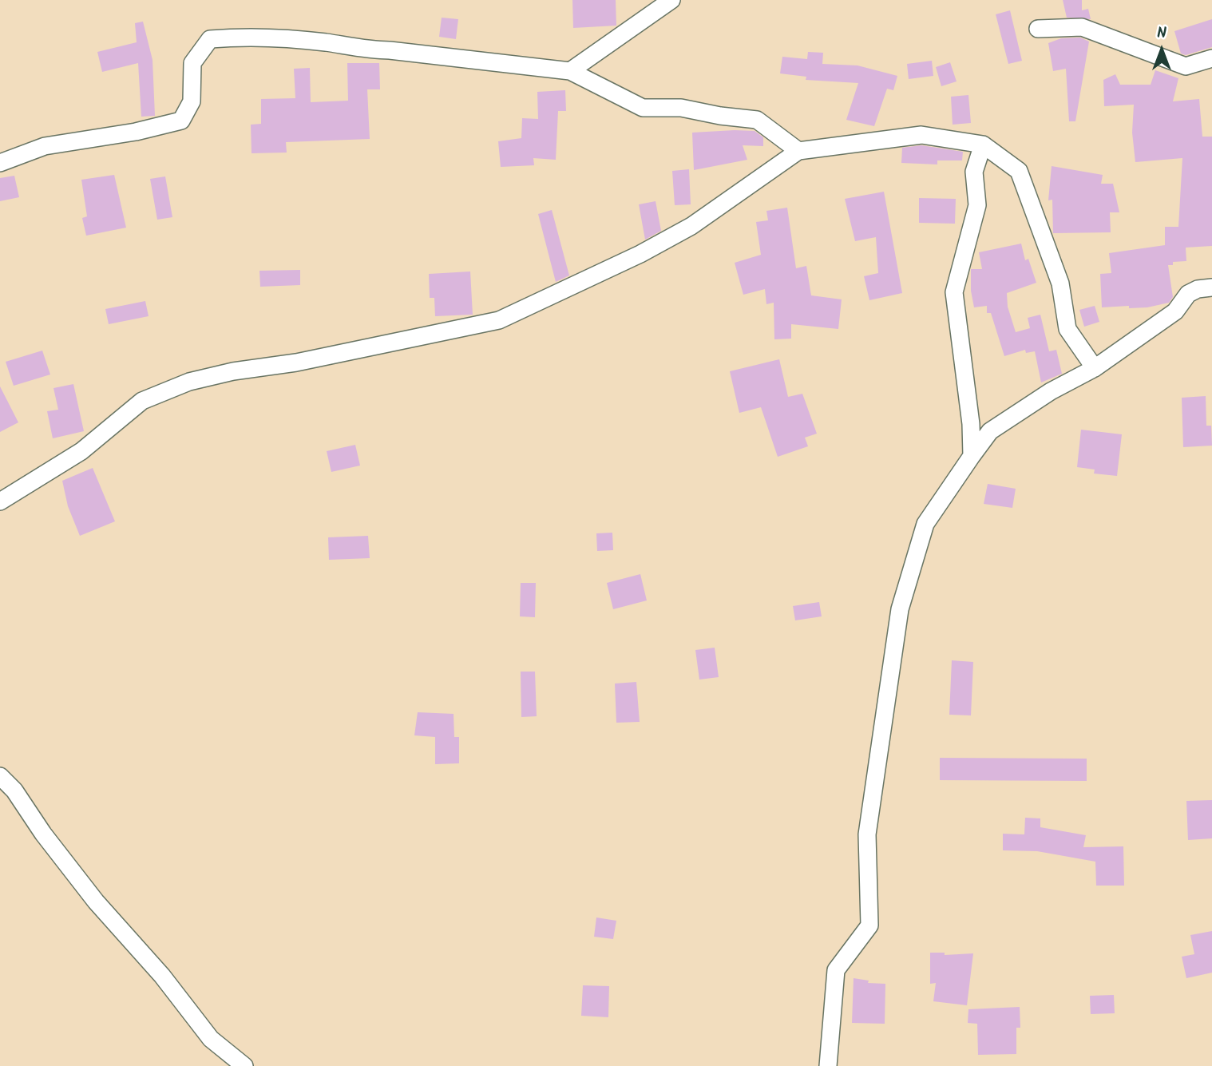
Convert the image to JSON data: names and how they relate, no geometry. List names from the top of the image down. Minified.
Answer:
{"north":"top"}
